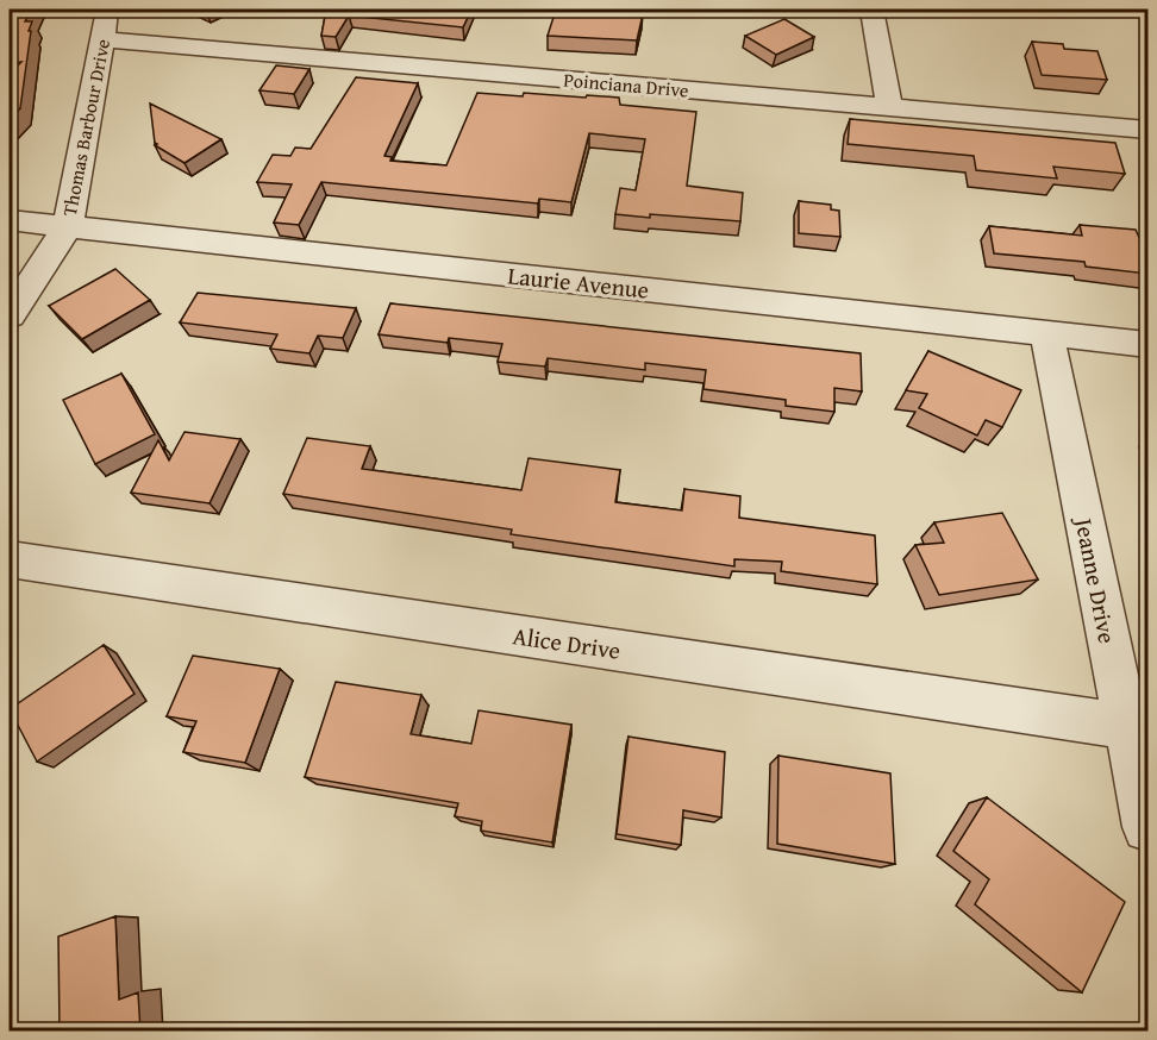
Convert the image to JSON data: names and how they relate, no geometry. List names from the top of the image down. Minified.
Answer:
{"streets":{"street":["Poinciana Drive","Thomas Barbour Drive","Laurie Avenue","Jeanne Drive","Alice Drive"]},"crossings":[["Poinciana Drive","Thomas Barbour Drive"],["Thomas Barbour Drive","Laurie Avenue"],["Laurie Avenue","Jeanne Drive"],["Jeanne Drive","Alice Drive"]]}
